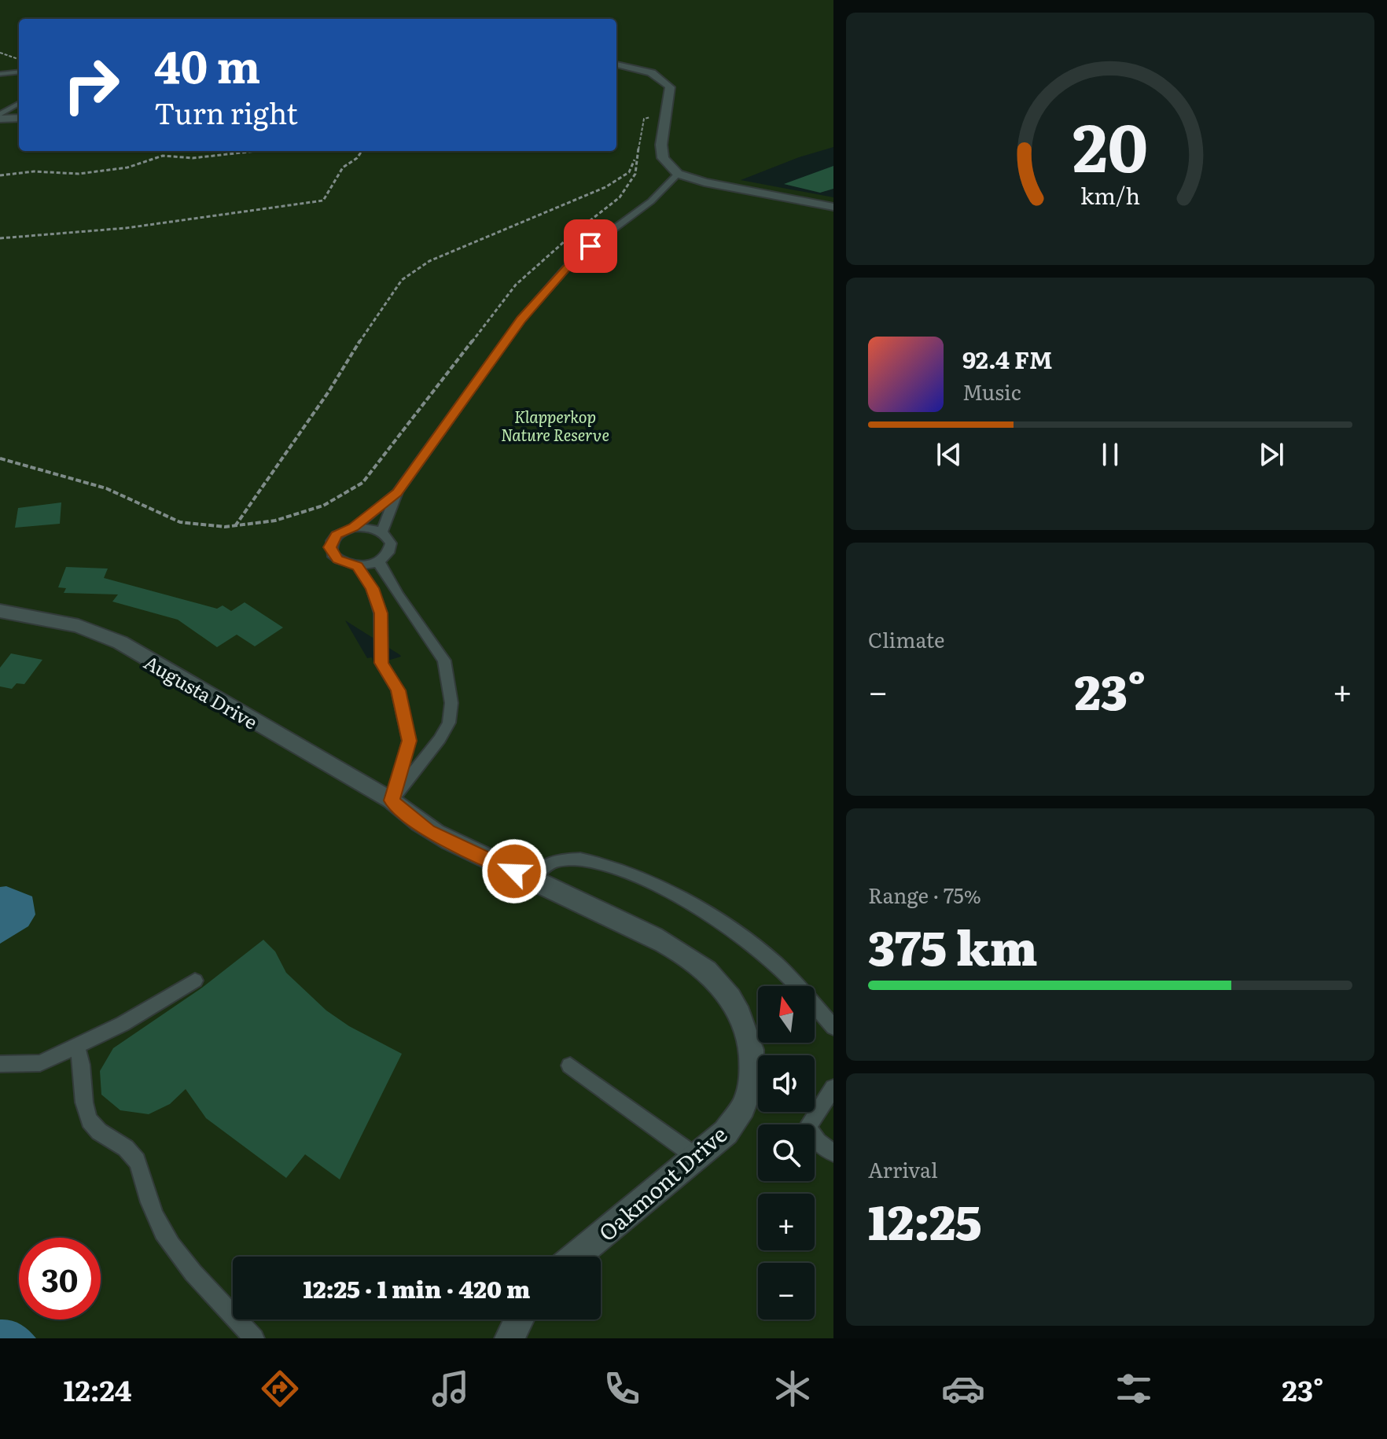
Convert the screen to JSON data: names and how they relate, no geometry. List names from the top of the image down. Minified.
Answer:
{"streets":{"street":["Augusta Drive","Oakmont Drive"]},"crossings":[["Augusta Drive","Oakmont Drive"]],"parks":["Klapperkop Nature Reserve"],"north":"top","page":{"turn":["40 m","Turn right"],"song":["92.4 FM","Music"],"tile":["Climate",["Range · 75%","375 km"],["Arrival","12:25"]],"heat":["−","23°","+"],"map_buttons":["+","−"],"limit":"30","trip":"12:25 · 1 min · 420 m","tabs":["12:24","23°"],"gauge":["20","km/h"]}}
